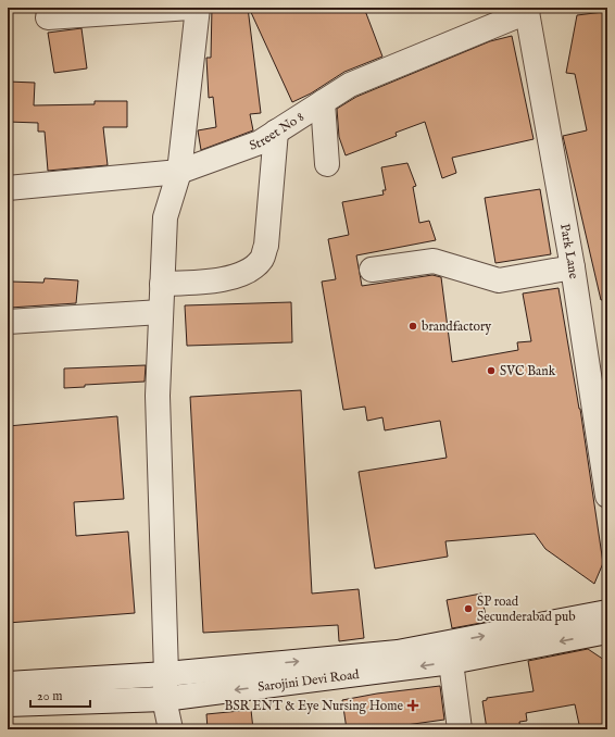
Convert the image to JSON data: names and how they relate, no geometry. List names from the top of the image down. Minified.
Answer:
{"streets":{"street":["Street No 8","Park Lane","Sarojini Devi Road"]},"crossings":[["Street No 8","Park Lane"]],"places":{"other":["brandfactory","SVC Bank","SP road Secunderabad pub"],"health":["BSR ENT & Eye Nursing Home"]},"scale_bar":"20 m"}
